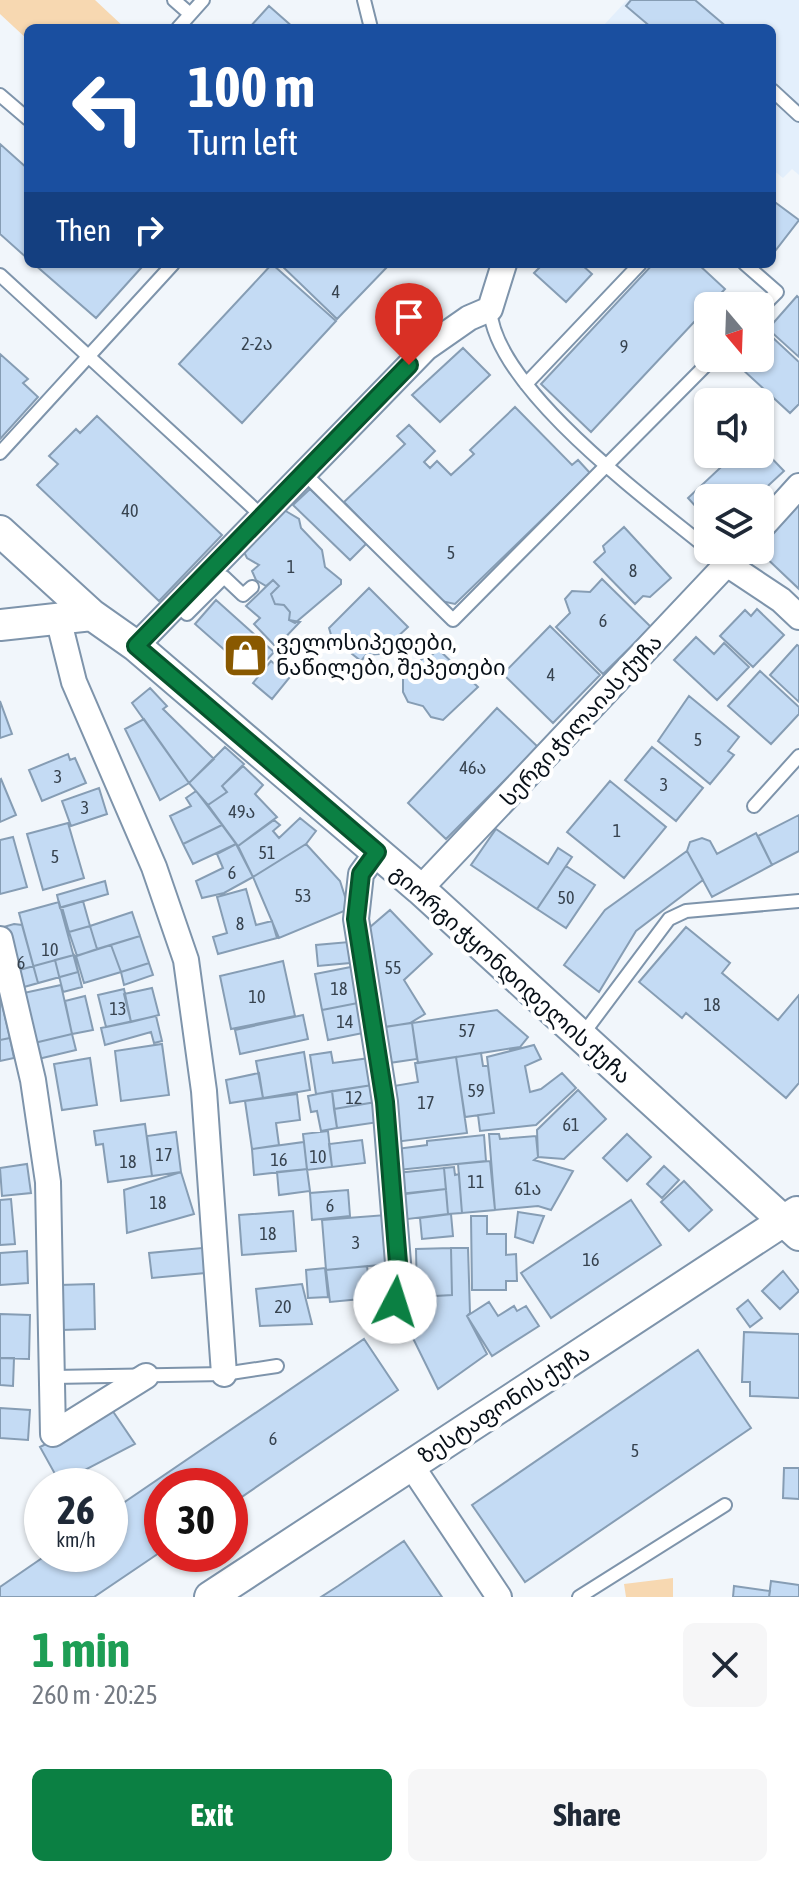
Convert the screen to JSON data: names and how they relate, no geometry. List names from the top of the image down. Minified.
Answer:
{"streets":{"street":["სერგი ჭილაიას ქუჩა","გიორგი ჭყონდიდელის ქუჩა","ზესტაფონის ქუჩა"]},"crossings":[["სერგი ჭილაიას ქუჩა","გიორგი ჭყონდიდელის ქუჩა"],["გიორგი ჭყონდიდელის ქუჩა","ზესტაფონის ქუჩა"]],"places":{"shop":["ველოსიპედები, ნაწილები, შეპეთები"]},"house_numbers":["4","2-2ა","9","40","5","1","8","6","4","5","46ა","3","3","3","49ა","1","51","5","6","53","50","8","10","6","55","18","10","18","13","14","57","59","12","17","61","17","10","16","18","11","61ა","18","6","18","3","16","20","6","5"],"north":"bottom","page":{"turn":["100 m","Turn left"],"then":"Then","speed":"26 km/h","limit":"30","heading":["1 min","260 m · 20:25"],"buttons":["Exit","Share"]}}
